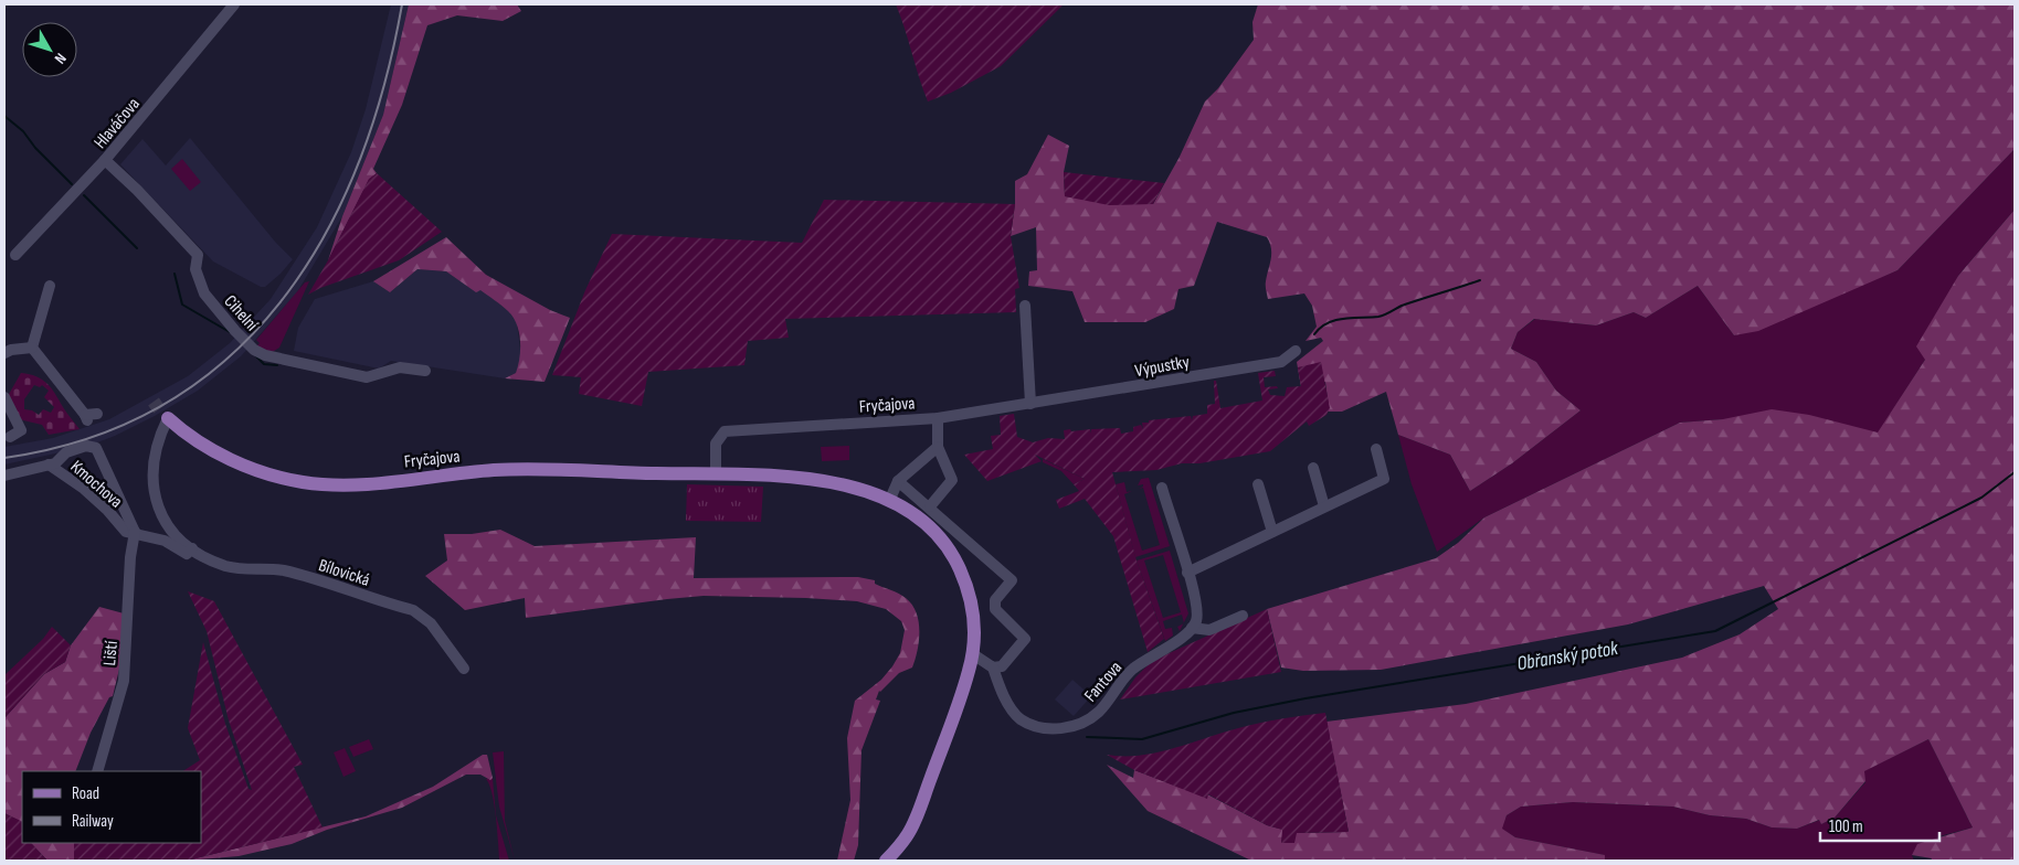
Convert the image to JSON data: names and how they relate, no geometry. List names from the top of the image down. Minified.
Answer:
{"streets":{"main road":["Fryčajova"],"street":["Hlaváčova","Cihelní","Výpustky","Kmochova","Bílovická","Liští","Fantova"]},"crossings":[["Hlaváčova","Cihelní"],["Výpustky","Fryčajova"],["Fryčajova","Bílovická"],["Kmochova","Bílovická"],["Kmochova","Liští"],["Bílovická","Liští"]],"water":["Obřanský potok"],"legend":["Road","Railway"],"scale_bar":"100 m","north":"bottom right"}
